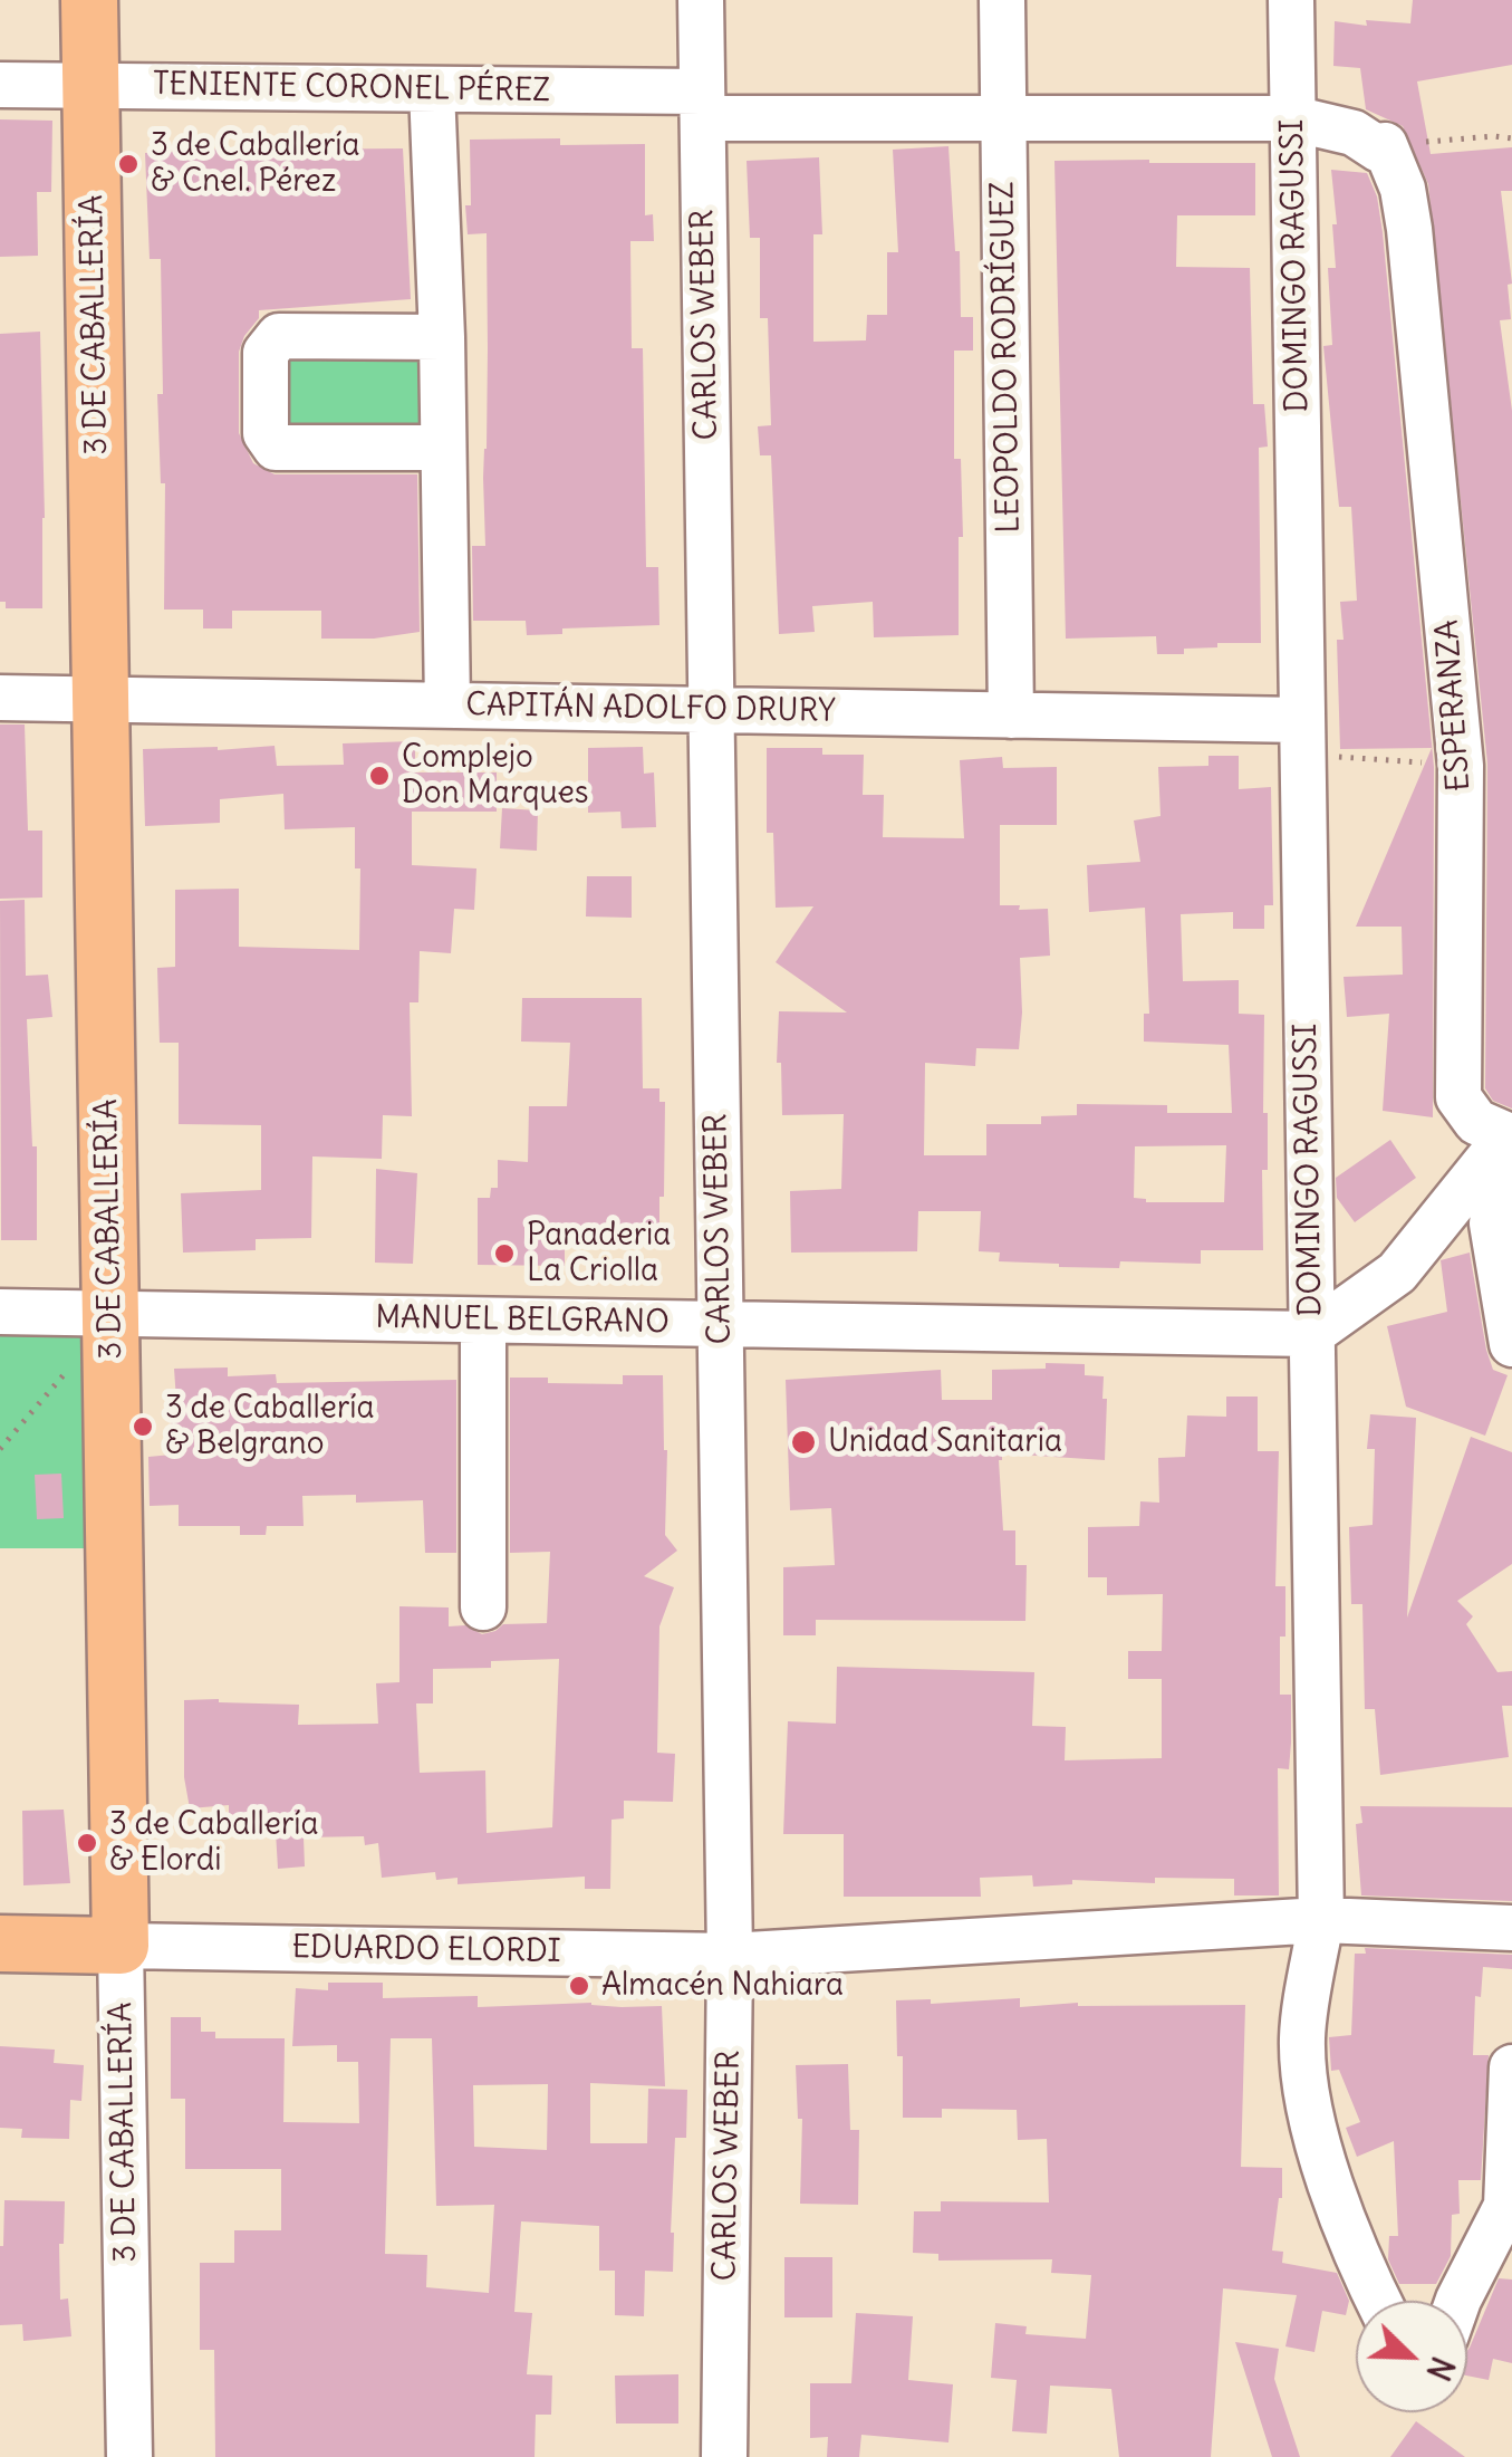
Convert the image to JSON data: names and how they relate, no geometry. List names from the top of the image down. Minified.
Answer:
{"streets":{"main road":["3 DE CABALLERÍA","EDUARDO ELORDI"],"street":["TENIENTE CORONEL PÉREZ","DOMINGO RAGUSSI","CARLOS WEBER","LEOPOLDO RODRÍGUEZ","ESPERANZA","CAPITÁN ADOLFO DRURY","MANUEL BELGRANO"]},"crossings":[["TENIENTE CORONEL PÉREZ","DOMINGO RAGUSSI"],["TENIENTE CORONEL PÉREZ","3 DE CABALLERÍA"],["TENIENTE CORONEL PÉREZ","CARLOS WEBER"],["TENIENTE CORONEL PÉREZ","LEOPOLDO RODRÍGUEZ"],["DOMINGO RAGUSSI","CAPITÁN ADOLFO DRURY"],["DOMINGO RAGUSSI","MANUEL BELGRANO"],["DOMINGO RAGUSSI","EDUARDO ELORDI"],["3 DE CABALLERÍA","CAPITÁN ADOLFO DRURY"],["3 DE CABALLERÍA","MANUEL BELGRANO"],["3 DE CABALLERÍA","EDUARDO ELORDI"],["CARLOS WEBER","CAPITÁN ADOLFO DRURY"],["CARLOS WEBER","MANUEL BELGRANO"],["CARLOS WEBER","EDUARDO ELORDI"],["LEOPOLDO RODRÍGUEZ","CAPITÁN ADOLFO DRURY"]],"places":["3 de Caballería & Cnel. Pérez","Complejo Don Marques","Panaderia La Criolla","3 de Caballería & Belgrano","Unidad Sanitaria","3 de Caballería & Elordi","Almacén Nahiara"],"north":"bottom right"}
